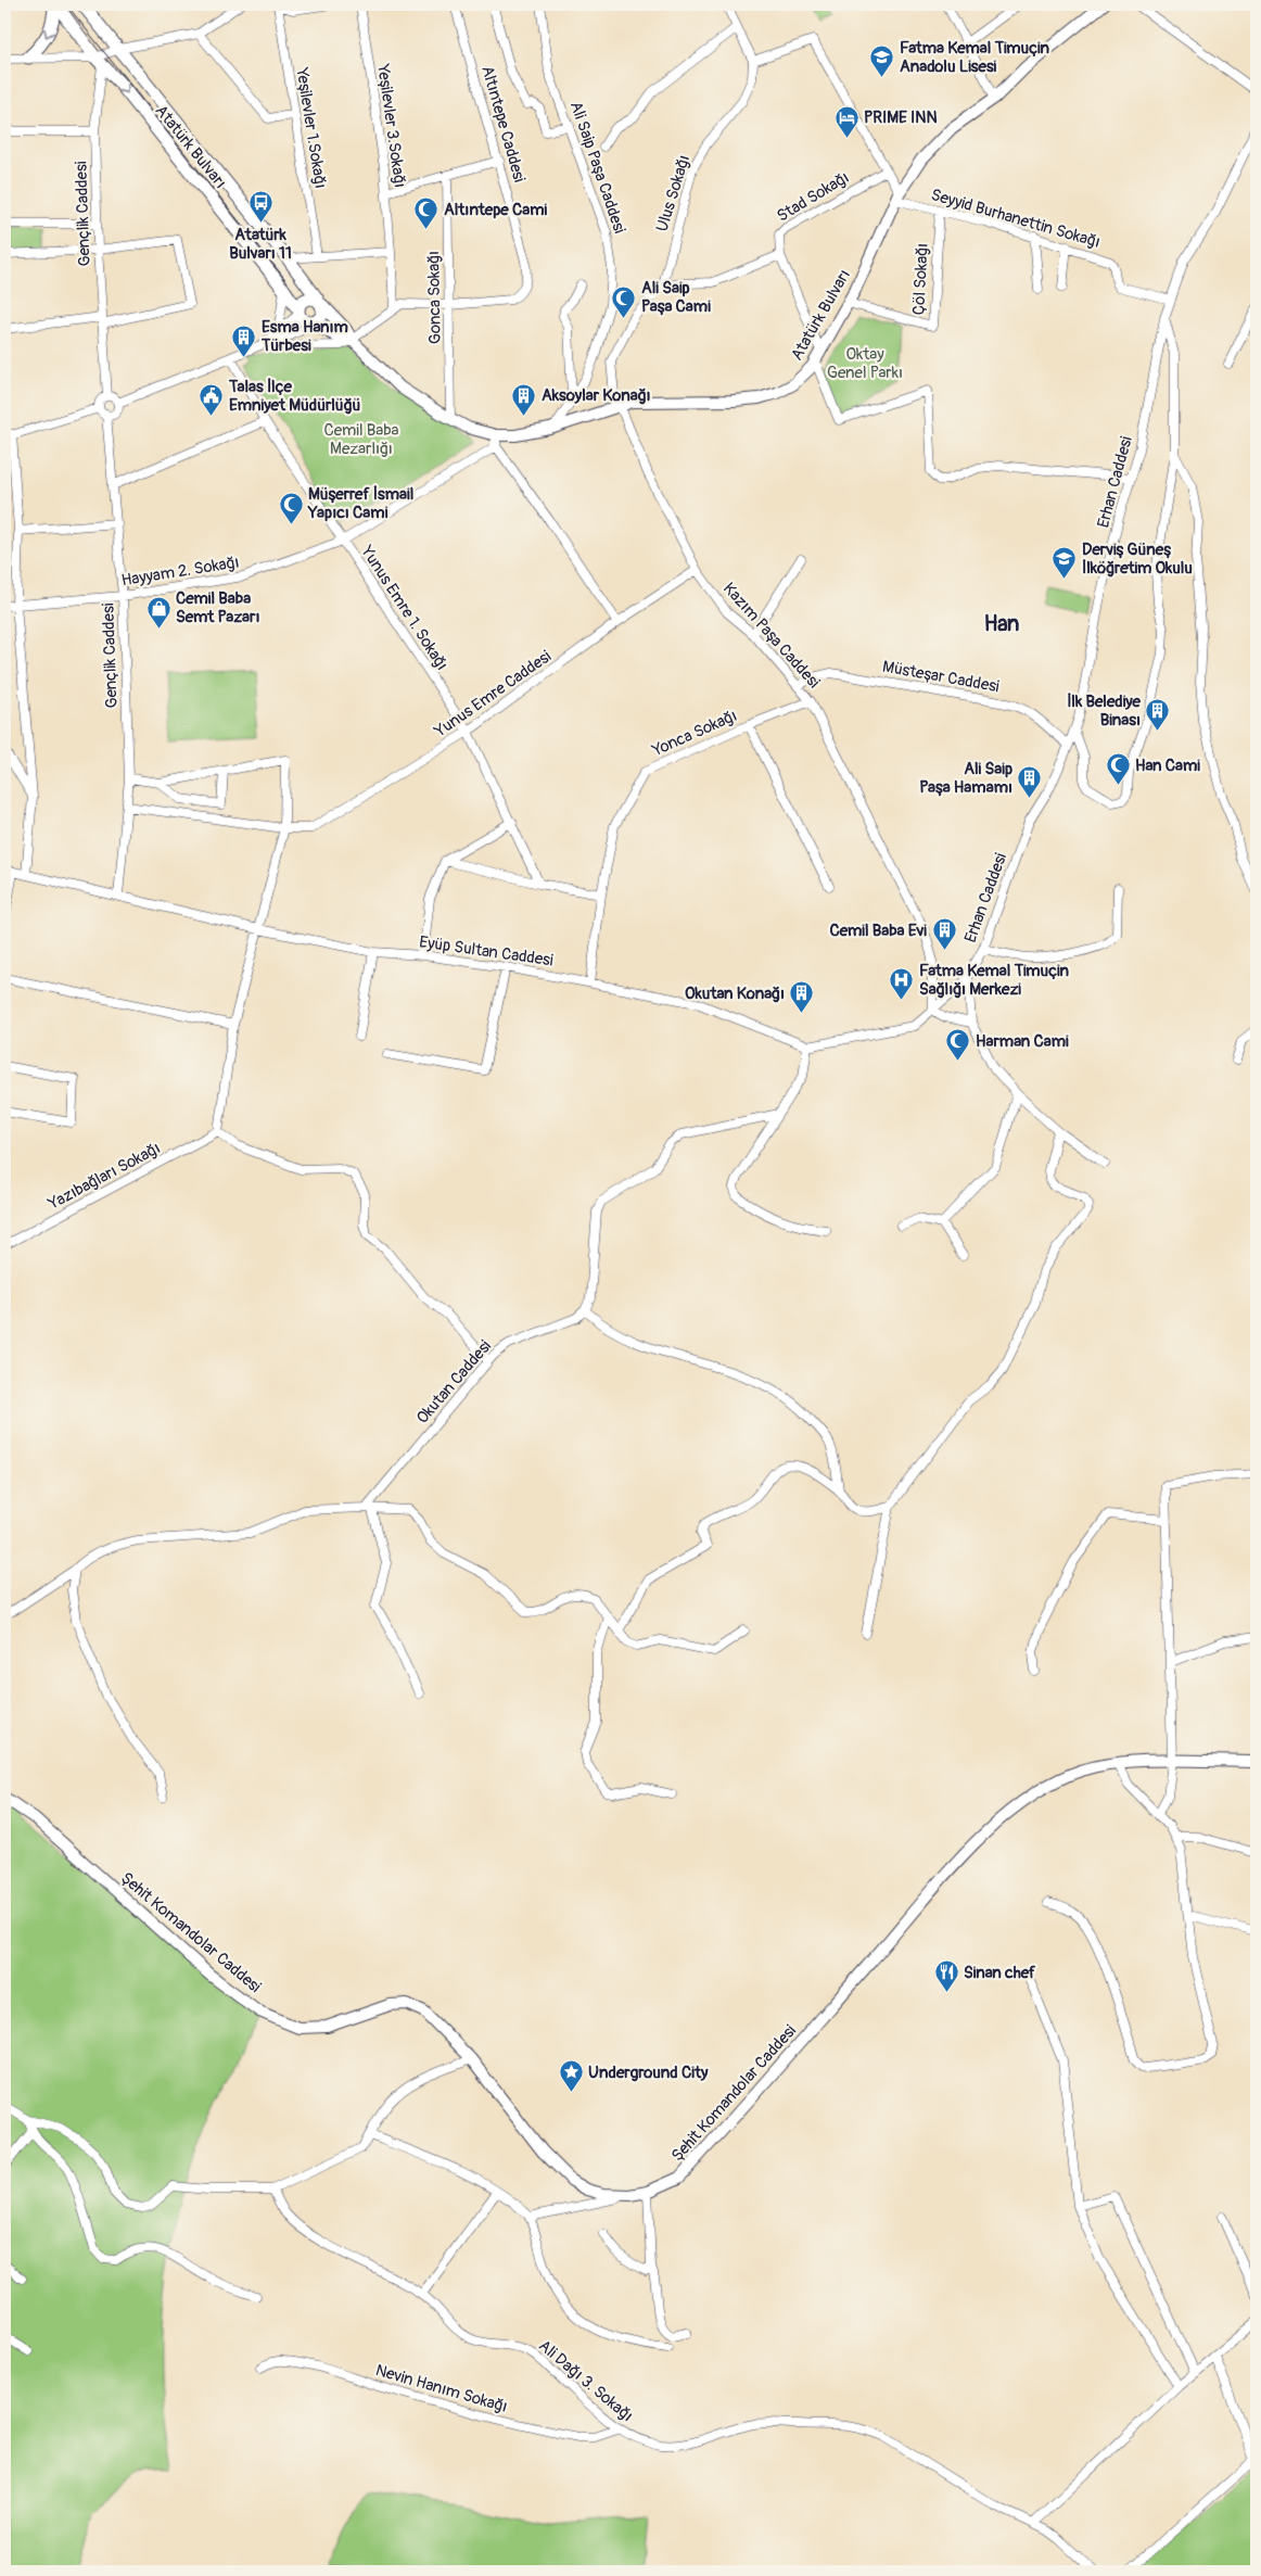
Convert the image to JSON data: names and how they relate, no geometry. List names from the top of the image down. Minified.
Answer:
{"streets":{"main road":["Atatürk Bulvarı","Şehit Komandolar Caddesi"],"street":["Altıntepe Caddesi","Yeşilevler 3.Sokağı","Yeşilevler 1.Sokağı","Ali Saip Paşa Caddesi","Ulus Sokağı","Stad Sokağı","Gençlik Caddesi","Seyyid Burhanettin Sokağı","Çöl Sokağı","Gonca Sokağı","Erhan Caddesi","Hayyam 2. Sokağı","Yunus Emre 1. Sokağı","Kazım Paşa Caddesi","Müsteşar Caddesi","Yunus Emre Caddesi","Yonca Sokağı","Eyüp Sultan Caddesi","Yazıbağları Sokağı","Okutan Caddesi","Ali Dağı 3. Sokağı","Nevin Hanım Sokağı"]},"crossings":[["Altıntepe Caddesi","Yeşilevler 3.Sokağı"],["Altıntepe Caddesi","Gonca Sokağı"],["Atatürk Bulvarı","Ali Saip Paşa Caddesi"],["Atatürk Bulvarı","Stad Sokağı"],["Atatürk Bulvarı","Gençlik Caddesi"],["Atatürk Bulvarı","Seyyid Burhanettin Sokağı"],["Atatürk Bulvarı","Çöl Sokağı"],["Atatürk Bulvarı","Gonca Sokağı"],["Atatürk Bulvarı","Hayyam 2. Sokağı"],["Atatürk Bulvarı","Kazım Paşa Caddesi"],["Ulus Sokağı","Kazım Paşa Caddesi"],["Stad Sokağı","Erhan Caddesi"],["Gençlik Caddesi","Hayyam 2. Sokağı"],["Gençlik Caddesi","Yunus Emre Caddesi"],["Gençlik Caddesi","Eyüp Sultan Caddesi"],["Seyyid Burhanettin Sokağı","Çöl Sokağı"],["Seyyid Burhanettin Sokağı","Erhan Caddesi"],["Erhan Caddesi","Kazım Paşa Caddesi"],["Erhan Caddesi","Müsteşar Caddesi"],["Hayyam 2. Sokağı","Yunus Emre 1. Sokağı"],["Yunus Emre 1. Sokağı","Yunus Emre Caddesi"],["Kazım Paşa Caddesi","Müsteşar Caddesi"],["Kazım Paşa Caddesi","Yunus Emre Caddesi"],["Kazım Paşa Caddesi","Yonca Sokağı"],["Yonca Sokağı","Eyüp Sultan Caddesi"],["Ali Dağı 3. Sokağı","Nevin Hanım Sokağı"]],"districts":["Han"],"parks":["Oktay Genel Parkı","Cemil Baba Mezarlığı"],"places":{"school or university":["Fatma Kemal Timuçin Anadolu Lisesi","Derviş Güneş İlköğretim Okulu"],"hotel":["PRIME INN"],"bus stop":["Atatürk Bulvarı 11"],"mosque":["Altıntepe Cami","Ali Saip Paşa Cami","Müşerref İsmail Yapıcı Cami","Han Cami","Harman Cami"],"building":["Esma Hanım Türbesi","Aksoylar Konağı","İlk Belediye Binası","Ali Saip Paşa Hamamı","Cemil Baba Evi","Okutan Konağı"],"public building":["Talas İlçe Emniyet Müdürlüğü"],"shop":["Cemil Baba Semt Pazarı"],"hospital":["Fatma Kemal Timuçin Sağlığı Merkezi"],"restaurant":["Sinan chef"],"place":["Underground City"]}}
